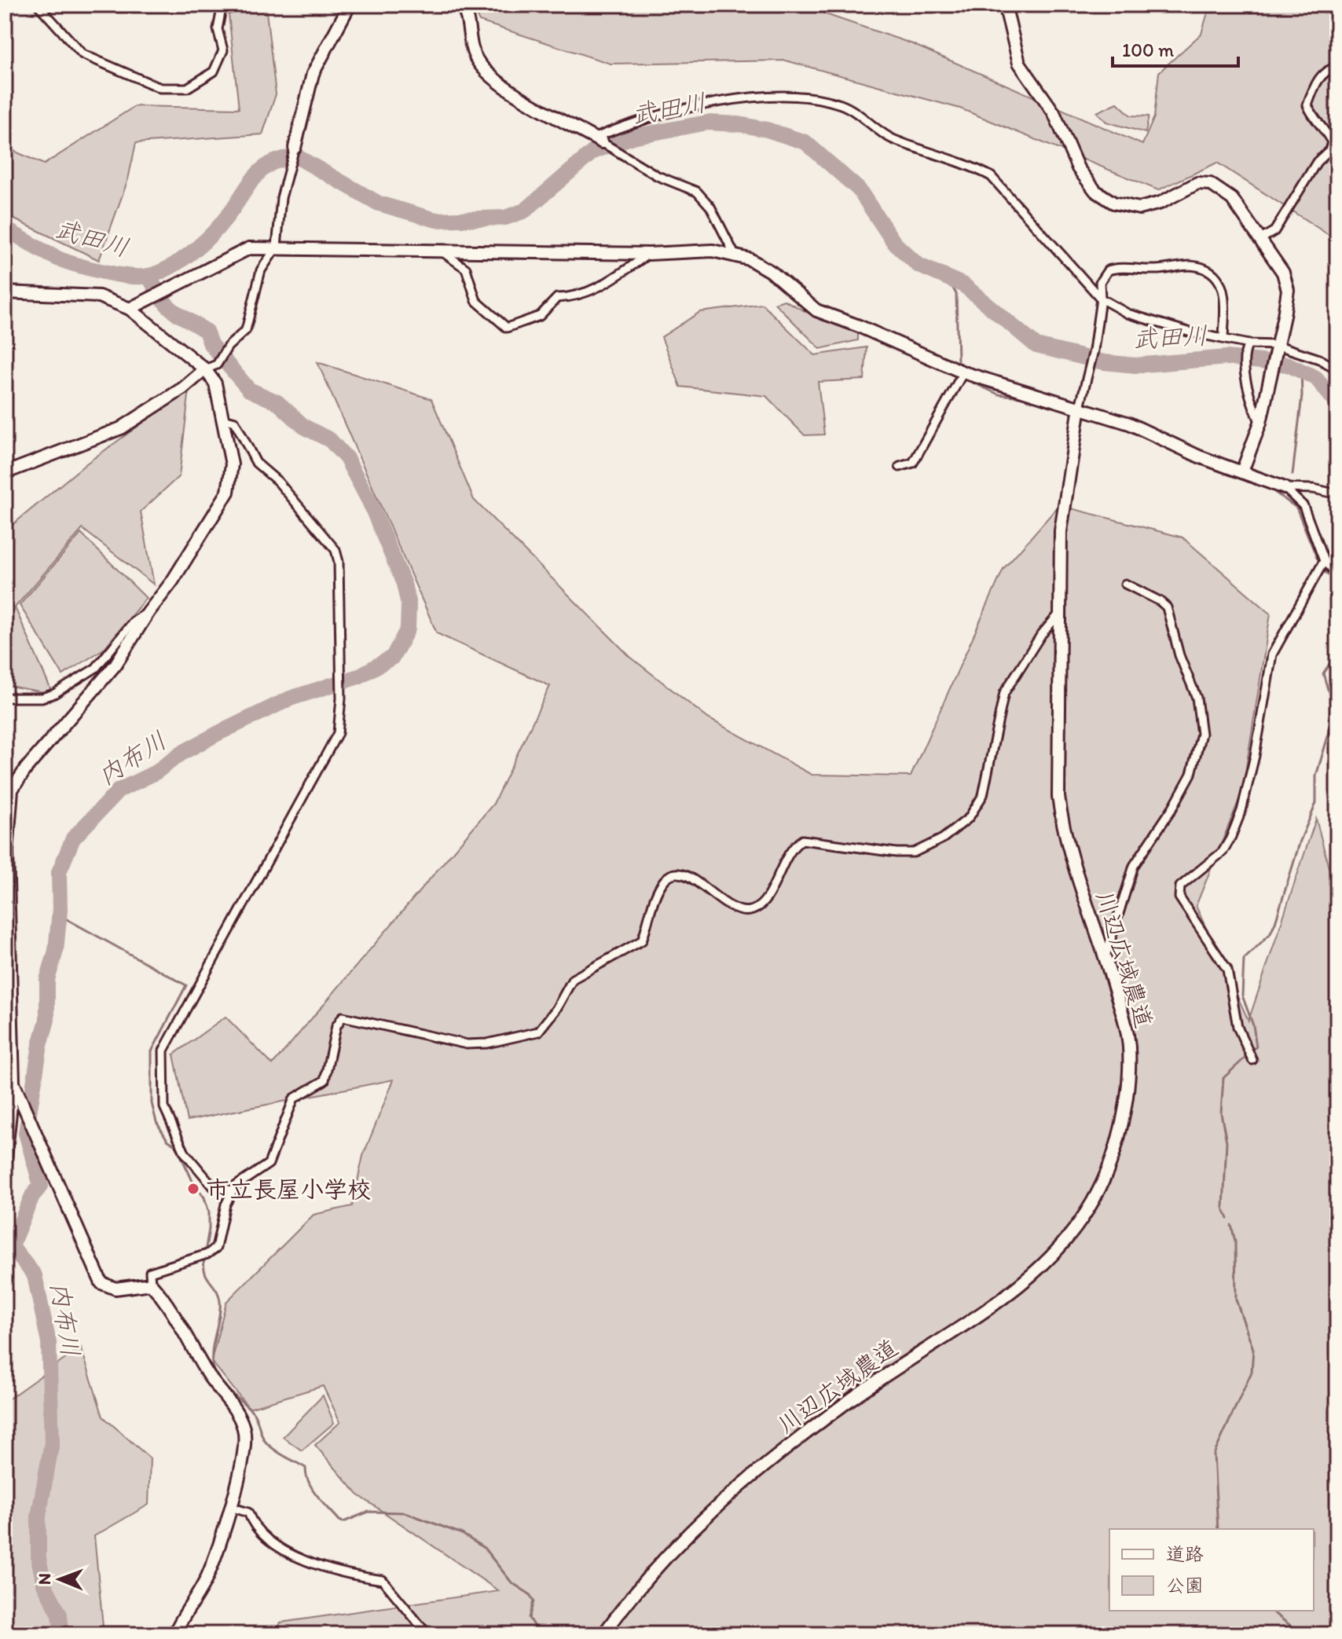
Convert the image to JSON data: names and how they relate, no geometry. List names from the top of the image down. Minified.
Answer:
{"streets":{"street":["川辺広域農道"]},"water":["武田川","内布川"],"places":["市立長屋小学校"],"legend":["道路","公園"],"scale_bar":"100 m","north":"left"}
